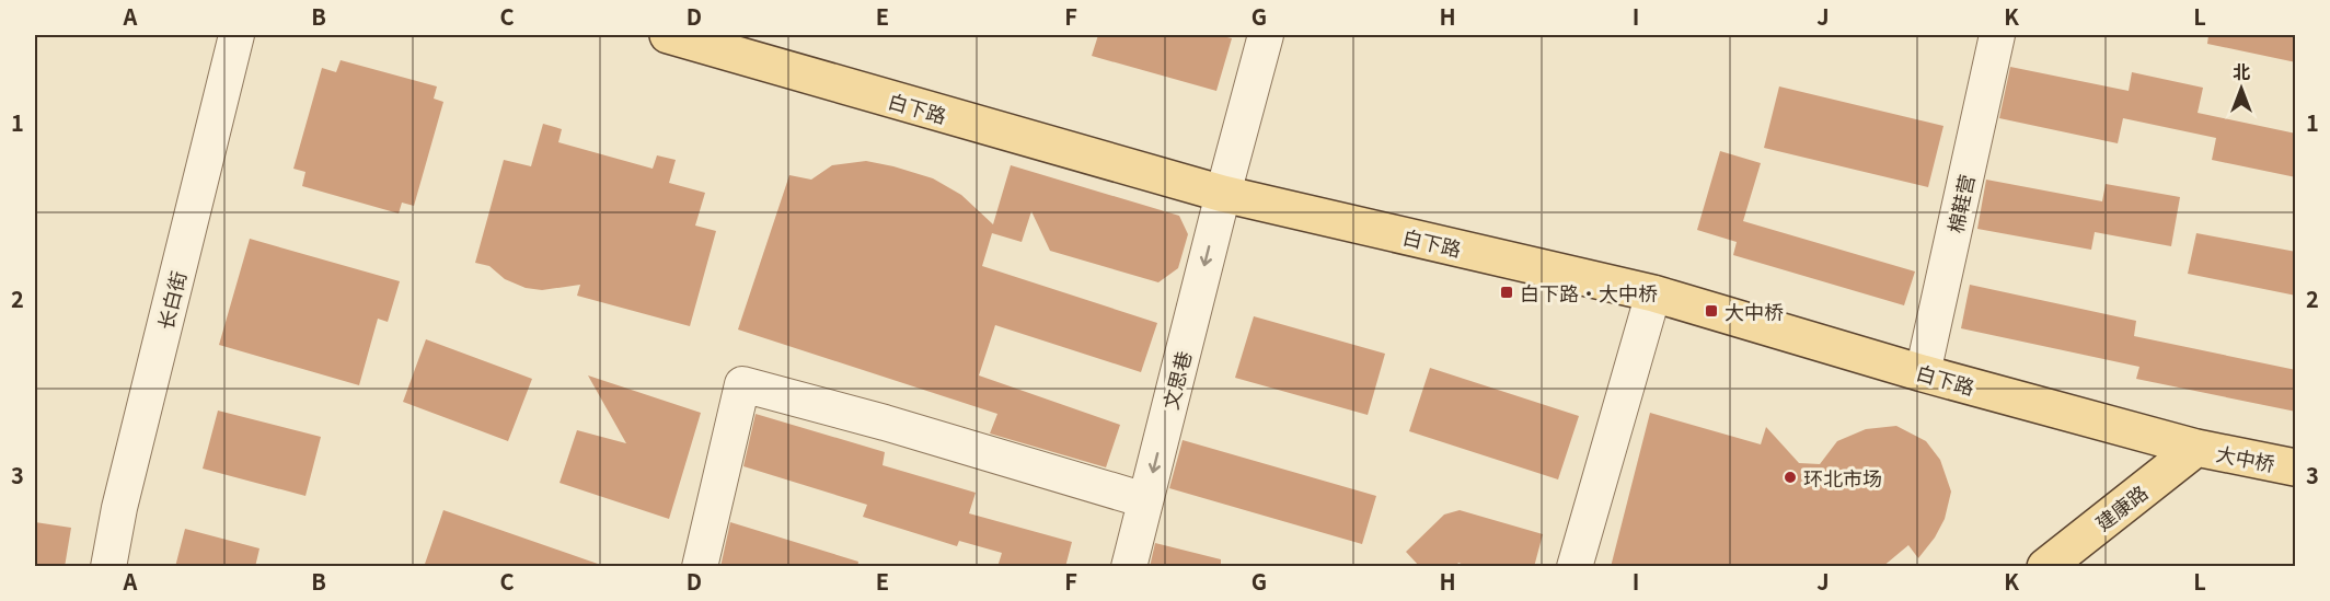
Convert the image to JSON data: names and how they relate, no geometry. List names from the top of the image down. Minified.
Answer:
{"streets":{"main road":["白下路","大中桥","建康路"],"street":["棉鞋营","长白街","文思巷"]},"crossings":[["白下路","棉鞋营"],["白下路","文思巷"],["白下路","大中桥"],["白下路","建康路"],["大中桥","建康路"]],"one_way":["文思巷"],"places":{"transit":["白下路·大中桥","大中桥"],"other":["环北市场"]},"north":"top","grid":{"columns":["A","B","C","D","E","F","G","H","I","J","K","L"],"rows":["1","2","3"]}}
